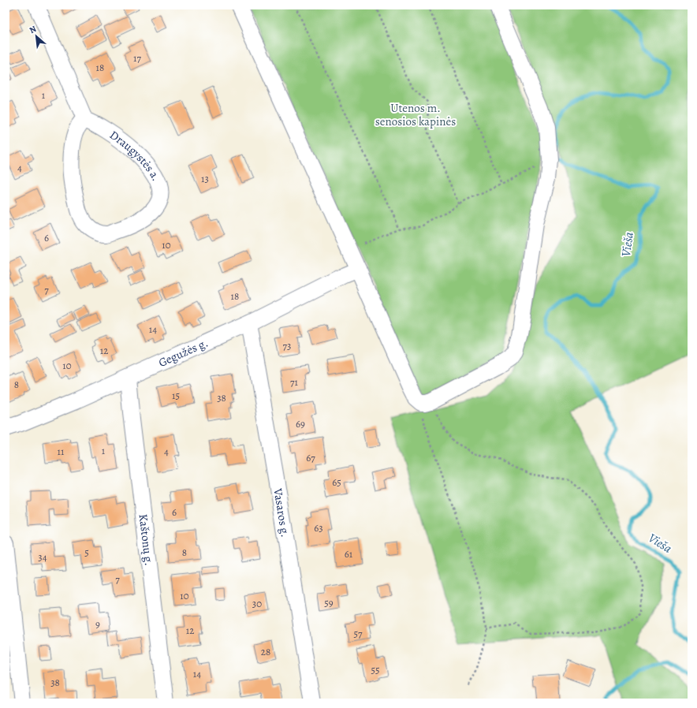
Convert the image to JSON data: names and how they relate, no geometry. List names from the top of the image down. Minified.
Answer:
{"streets":{"street":["Draugystės a.","Gegužės g.","Vasaros g.","Kaštonų g."]},"crossings":[["Gegužės g.","Vasaros g."],["Gegužės g.","Kaštonų g."]],"water":["Vieša"],"parks":["Utenos m. senosios kapinės"],"house_numbers":["17","18","1","4","13","6","10","7","18","14","73","12","10","71","8","15","38","69","1","11","4","67","65","6","63","5","8","61","34","7","10","59","30","9","12","57","28","55","14","38"],"north":"top left"}
